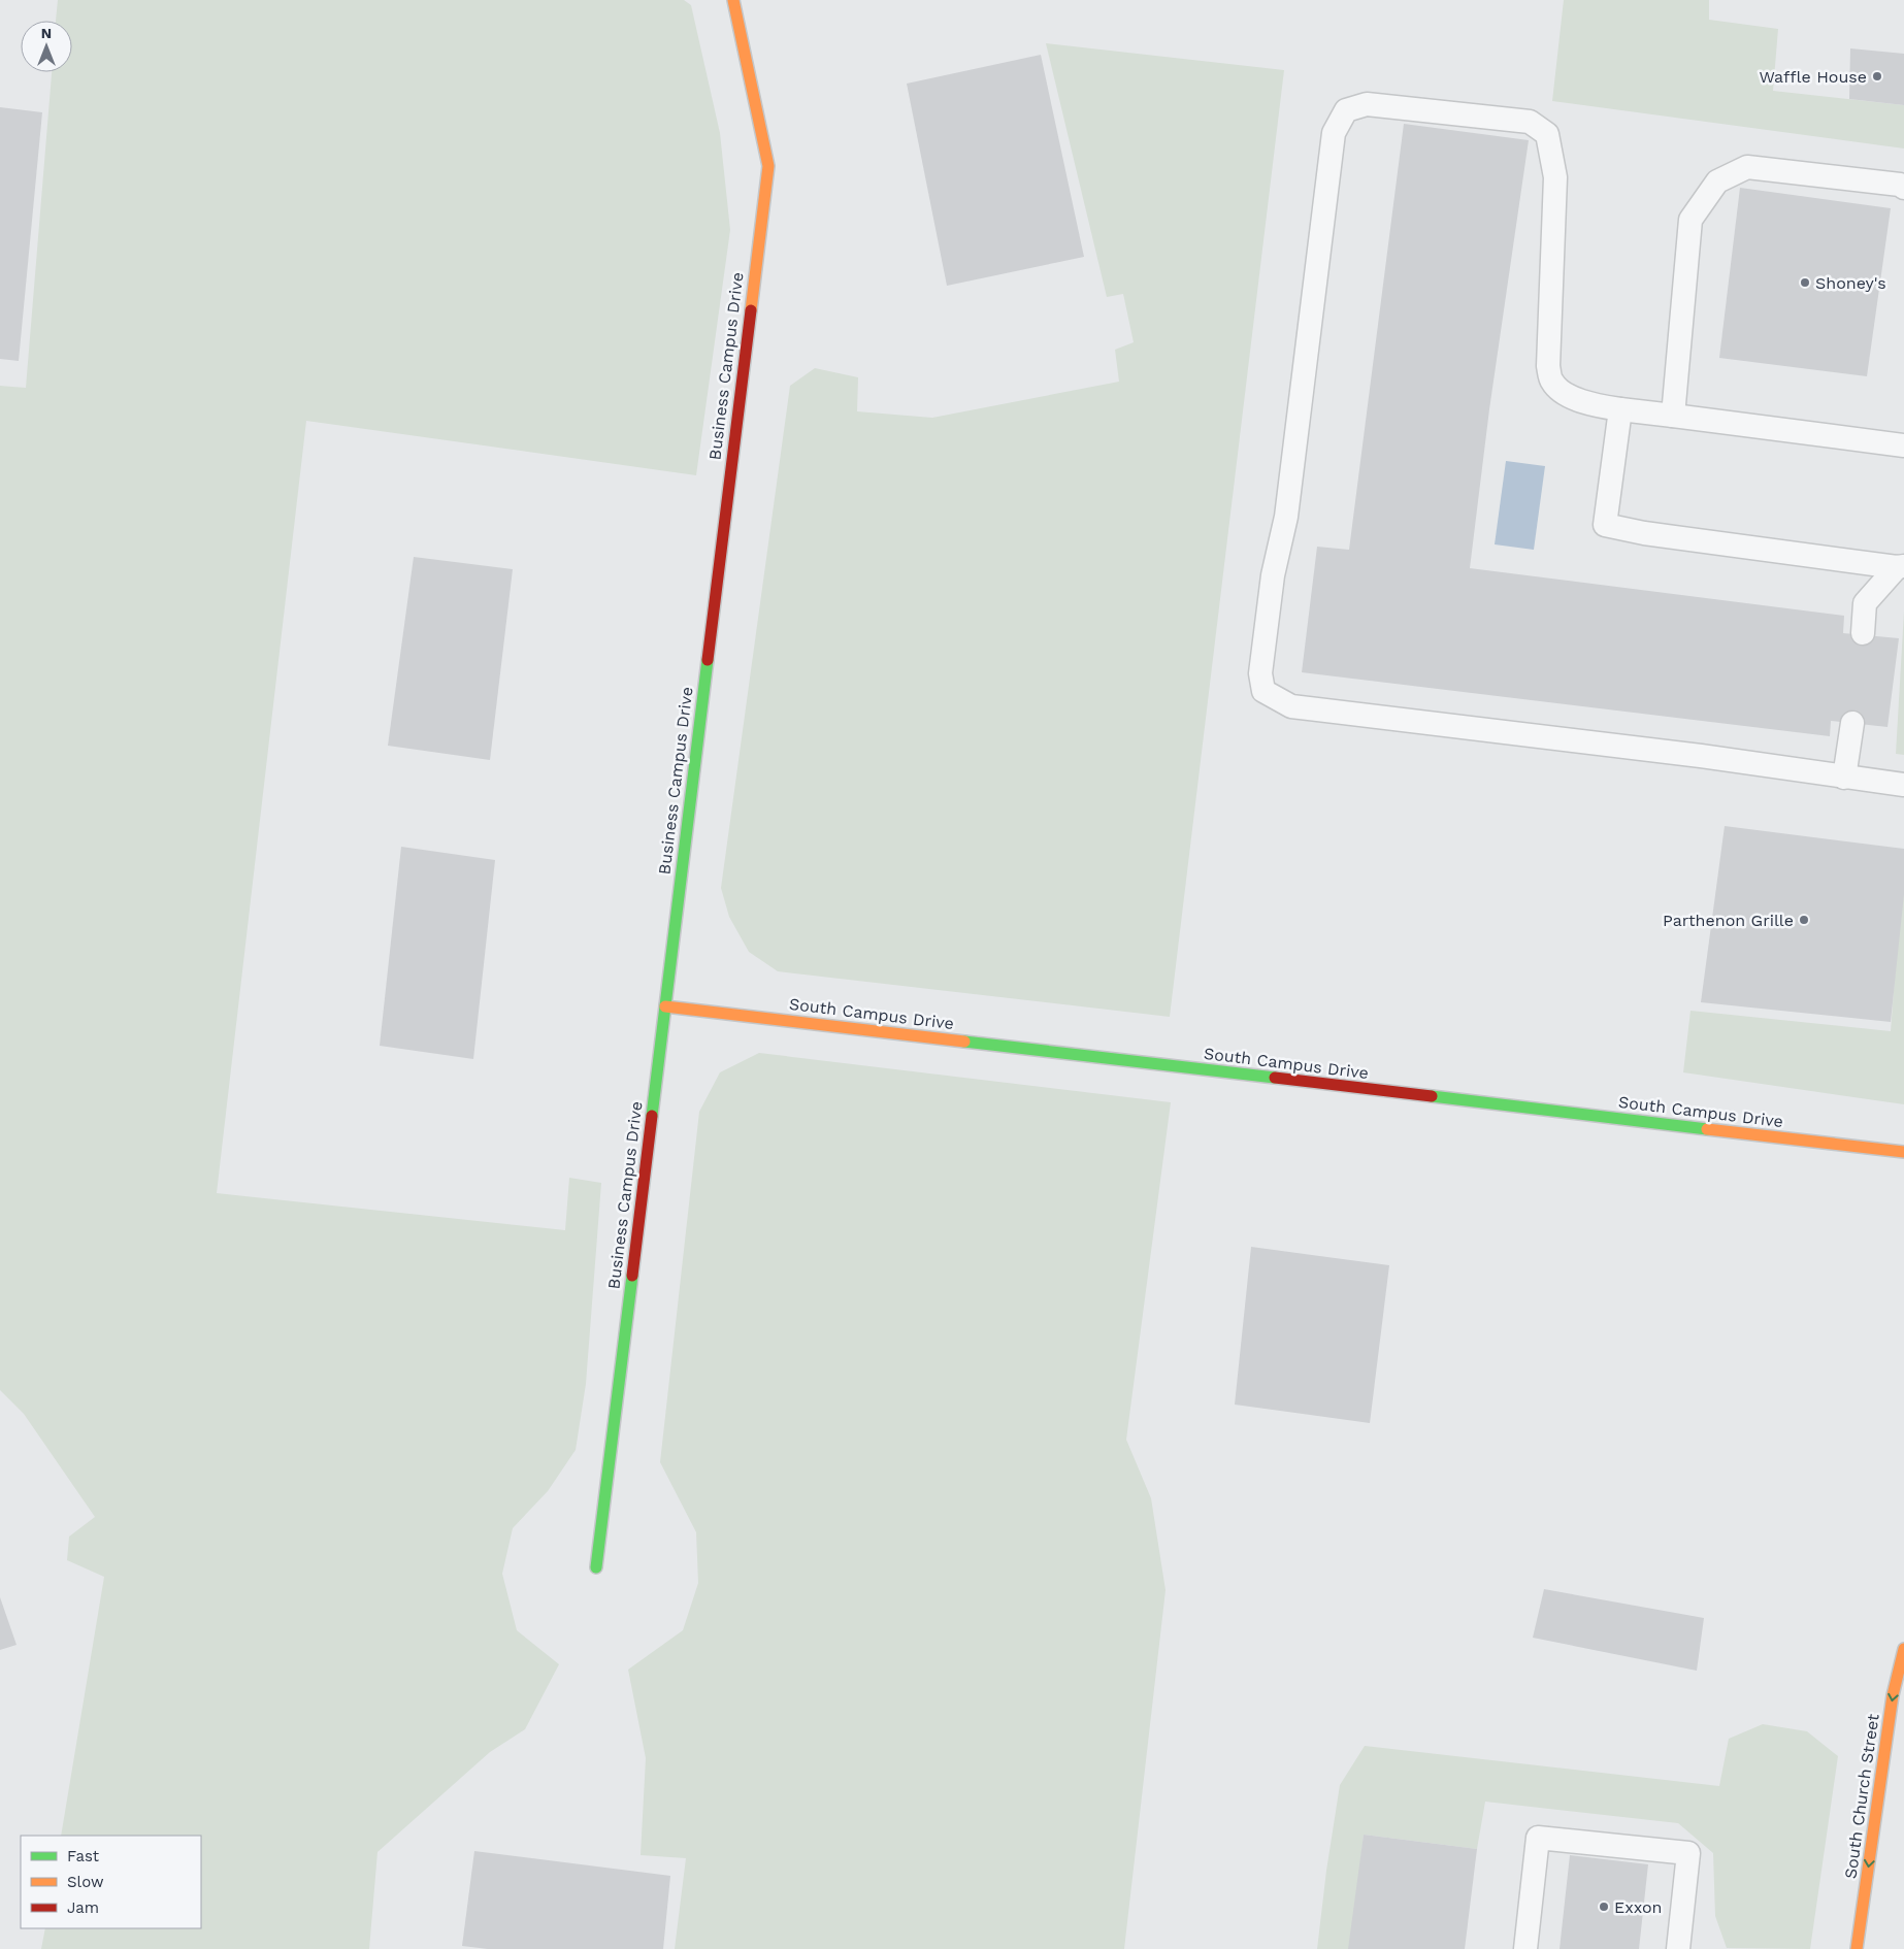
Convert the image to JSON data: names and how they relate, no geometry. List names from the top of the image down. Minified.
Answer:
{"streets":{"main road":["Business Campus Drive","South Campus Drive","South Church Street"]},"crossings":[["Business Campus Drive","South Campus Drive"]],"one_way":["South Church Street"],"places":["Waffle House","Shoney's","Parthenon Grille","Exxon"],"legend":["Fast","Slow","Jam"],"north":"top"}
